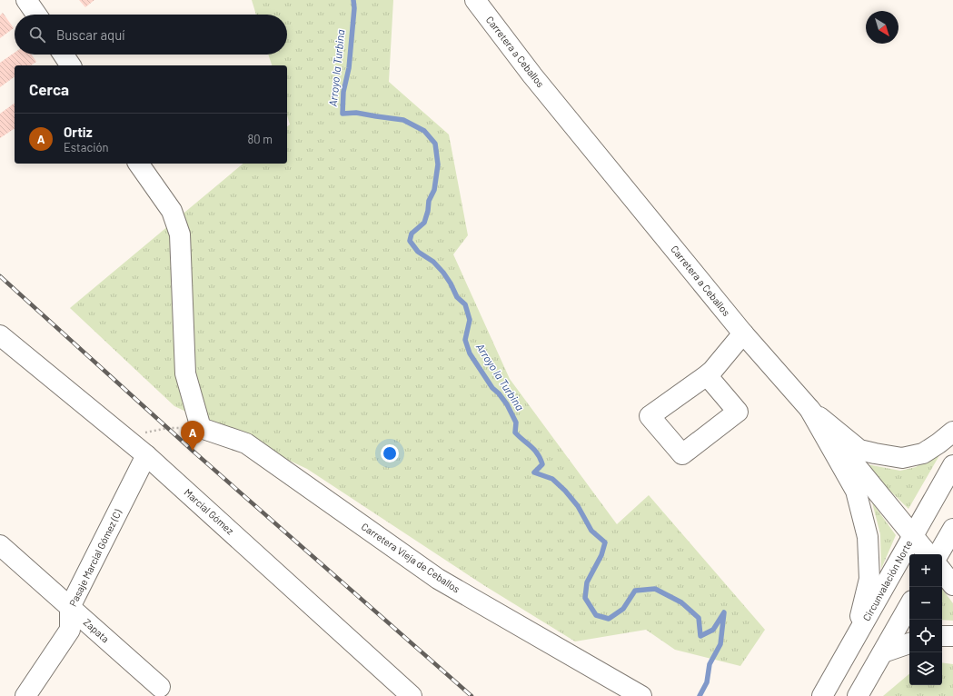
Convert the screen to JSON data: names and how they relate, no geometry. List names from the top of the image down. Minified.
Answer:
{"streets":{"main road":["Carretera a Ceballos","Marcial Gómez","Pasaje Marcial Gómez (C)","Carretera Vieja de Ceballos","Circunvalación Norte","Zapata"]},"crossings":[["Carretera a Ceballos","Circunvalación Norte"],["Marcial Gómez","Pasaje Marcial Gómez (C)"],["Pasaje Marcial Gómez (C)","Zapata"]],"water":["Arroyo la Turbina"],"north":"bottom right","page":{"search":"Buscar aquí","heading":"Cerca","list":[{"mark":"A","name":"Ortiz","note":"Estación","value":"80 m"}],"pins":"A","map_buttons":["+","−"]}}
